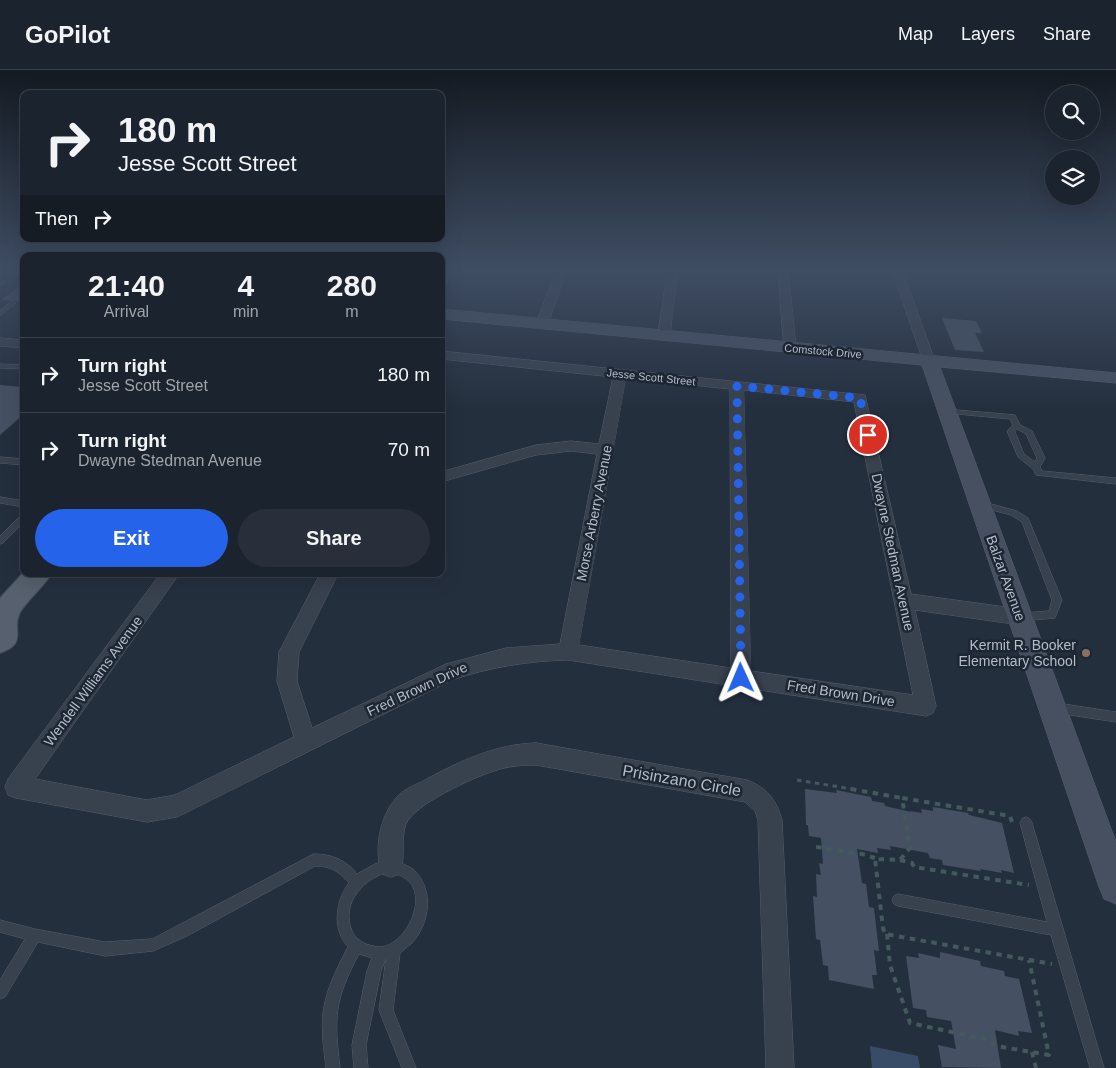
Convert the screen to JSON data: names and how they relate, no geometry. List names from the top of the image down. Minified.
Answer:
{"streets":{"street":["Comstock Drive","Jesse Scott Street","Morse Arberry Avenue","Dwayne Stedman Avenue","Balzar Avenue","Wendell Williams Avenue","Fred Brown Drive","Prisinzano Circle"]},"crossings":[["Comstock Drive","Balzar Avenue"],["Jesse Scott Street","Morse Arberry Avenue"],["Jesse Scott Street","Dwayne Stedman Avenue"],["Morse Arberry Avenue","Fred Brown Drive"],["Dwayne Stedman Avenue","Fred Brown Drive"],["Wendell Williams Avenue","Fred Brown Drive"]],"places":["Kermit R. Booker Elementary School"],"page":{"header":"GoPilot","nav":["Map","Layers","Share"],"turn":["180 m","Jesse Scott Street"],"then":"Then","eta":["21:40","Arrival","4","min","280","m"],"list":[{"name":"Turn right","note":"Jesse Scott Street","value":"180 m"},{"name":"Turn right","note":"Dwayne Stedman Avenue","value":"70 m"}],"buttons":["Exit","Share"]}}
